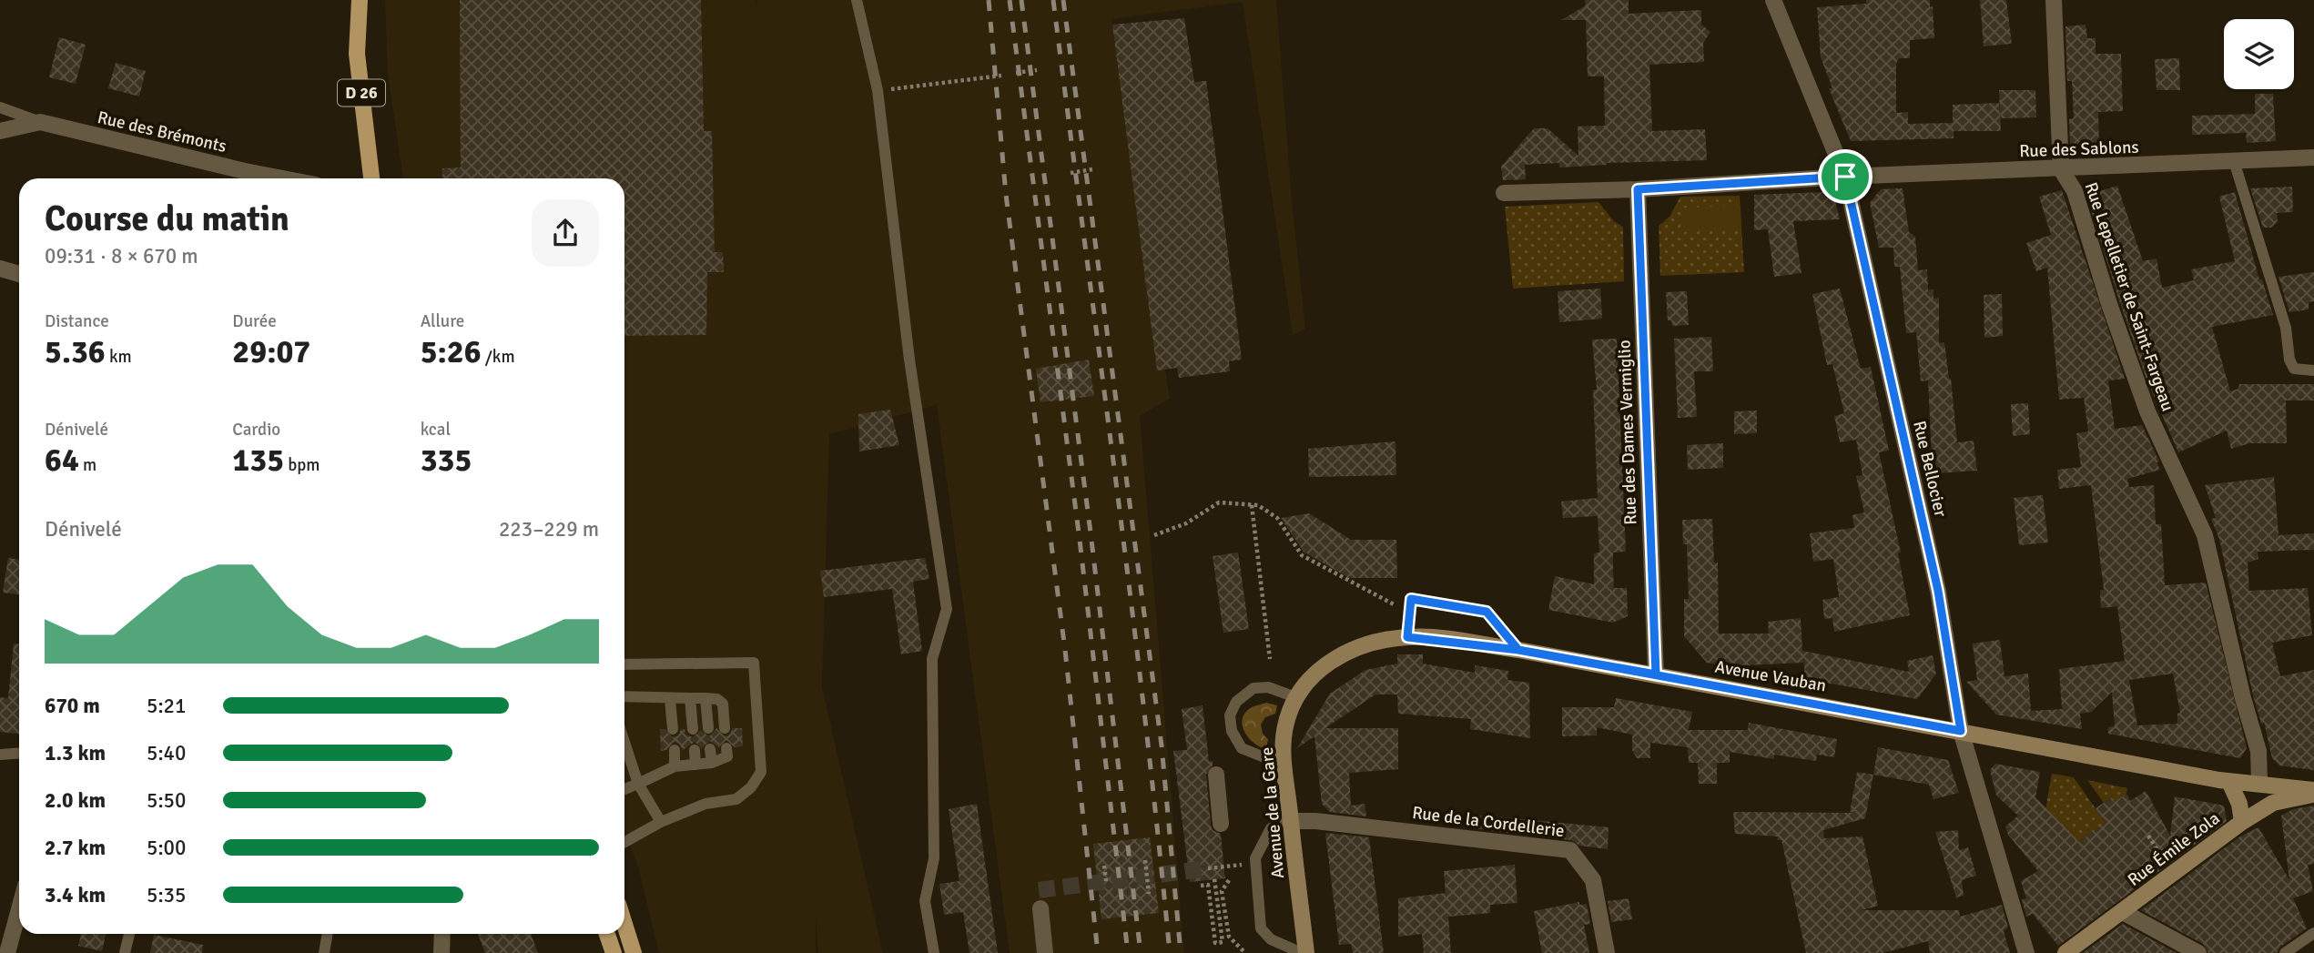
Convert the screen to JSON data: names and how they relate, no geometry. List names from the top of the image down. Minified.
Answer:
{"streets":{"main road":["D 26","Avenue Vauban","Avenue de la Gare","Rue Émile Zola"],"street":["Rue des Brémonts","Rue des Sablons","Rue Lepelletier de Saint-Fargeau","Rue des Dames Vermiglio","Rue Bellocier","Rue de la Cordellerie"]},"crossings":[["Rue des Sablons","Rue Lepelletier de Saint-Fargeau"],["Rue des Sablons","Rue Bellocier"],["Rue Lepelletier de Saint-Fargeau","Avenue Vauban"],["Rue des Dames Vermiglio","Avenue Vauban"],["Rue Bellocier","Avenue Vauban"],["Avenue Vauban","Avenue de la Gare"],["Avenue Vauban","Rue Émile Zola"],["Avenue de la Gare","Rue de la Cordellerie"]],"page":{"heading":["Course du matin","09:31 · 8 × 670 m"],"stats":[["Distance","5.36 km"],["Durée","29:07"],["Allure","5:26 /km"],["Dénivelé","64 m"],["Cardio","135 bpm"],["kcal","335"]],"chart":["Dénivelé","223–229 m"],"list":[{"name":"670 m","note":"5:21"},{"name":"1.3 km","note":"5:40"},{"name":"2.0 km","note":"5:50"},{"name":"2.7 km","note":"5:00"},{"name":"3.4 km","note":"5:35"}]}}
